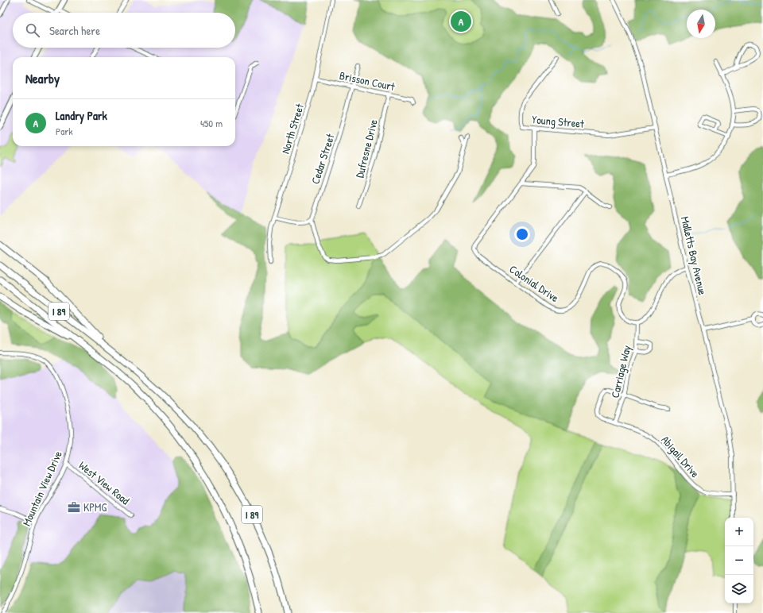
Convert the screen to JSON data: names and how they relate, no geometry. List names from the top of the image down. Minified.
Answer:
{"streets":{"highway":["I 89"],"street":["Brisson Court","Young Street","North Street","Dufresne Drive","Cedar Street","Malletts Bay Avenue","Colonial Drive","Carriage Way","Abigail Drive","West View Road","Mountain View Drive"]},"crossings":[["Brisson Court","North Street"],["Brisson Court","Dufresne Drive"],["Brisson Court","Cedar Street"],["Young Street","Malletts Bay Avenue"],["Young Street","Colonial Drive"],["Malletts Bay Avenue","Abigail Drive"],["Colonial Drive","Carriage Way"],["Carriage Way","Abigail Drive"],["West View Road","Mountain View Drive"]],"places":{"office":["KPMG"]},"north":"bottom","page":{"pins":"A","search":"Search here","heading":"Nearby","list":[{"mark":"A","name":"Landry Park","note":"Park","value":"450 m"}],"map_buttons":["+","−"]}}
